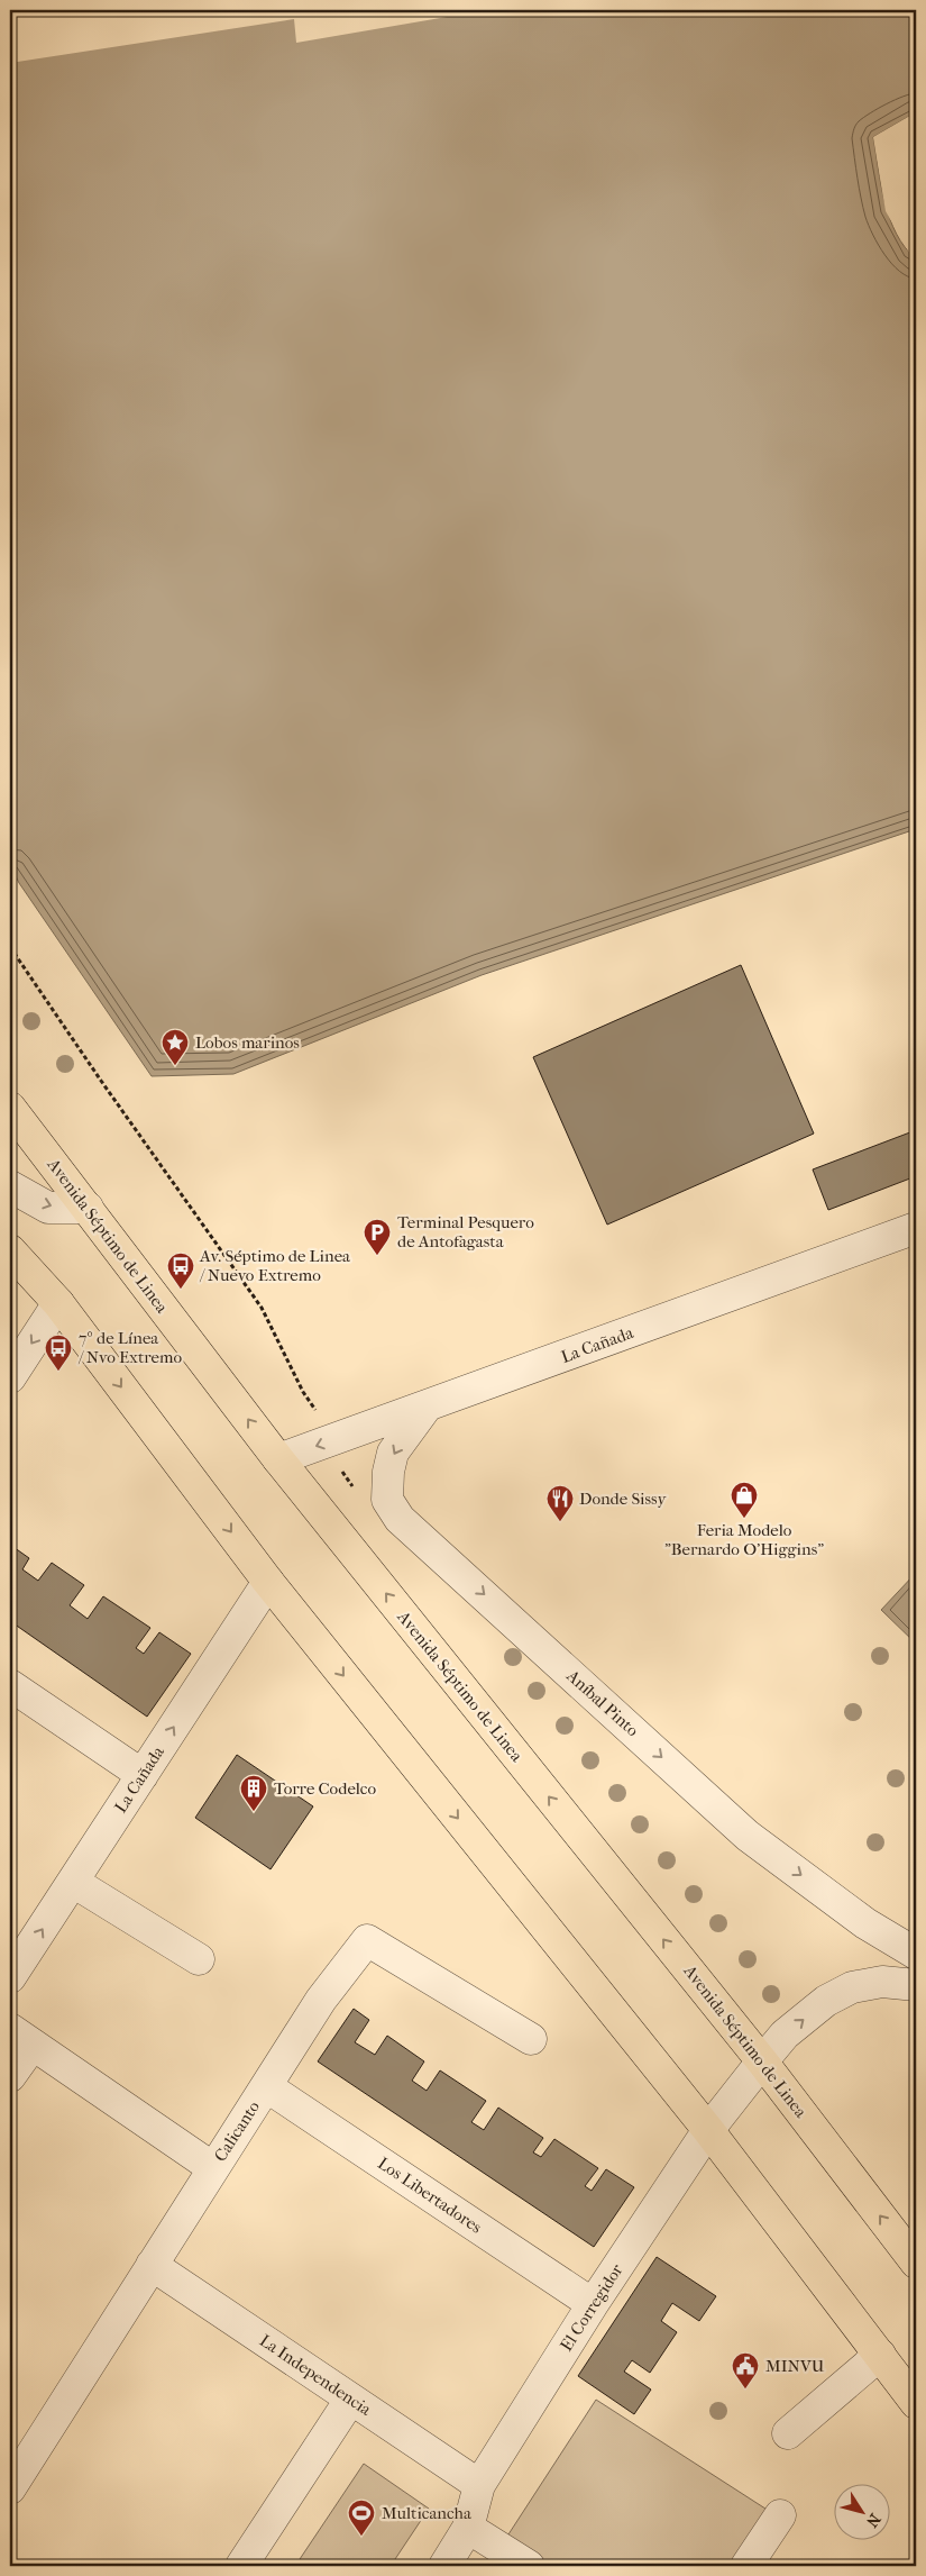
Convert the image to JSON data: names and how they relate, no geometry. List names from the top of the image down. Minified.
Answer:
{"streets":{"highway":["Avenida Séptimo de Linea"],"street":["La Cañada","Aníbal Pinto","Calicanto","Los Libertadores","El Corregidor","La Independencia"]},"crossings":[["Avenida Séptimo de Linea","La Cañada"],["Avenida Séptimo de Linea","El Corregidor"],["La Cañada","Aníbal Pinto"],["Calicanto","Los Libertadores"],["Calicanto","La Independencia"],["Los Libertadores","El Corregidor"],["El Corregidor","La Independencia"]],"one_way":["Aníbal Pinto"],"places":{"place":["Lobos marinos"],"parking":["Terminal Pesquero de Antofagasta"],"bus stop":["Av. Séptimo de Linea / Nuevo Extremo","7º de Línea / Nvo Extremo"],"shop":["Feria Modelo \"Bernardo O'Higgins\""],"restaurant":["Donde Sissy"],"building":["Torre Codelco"],"public building":["MINVU"],"sports":["Multicancha"]},"north":"bottom right"}
